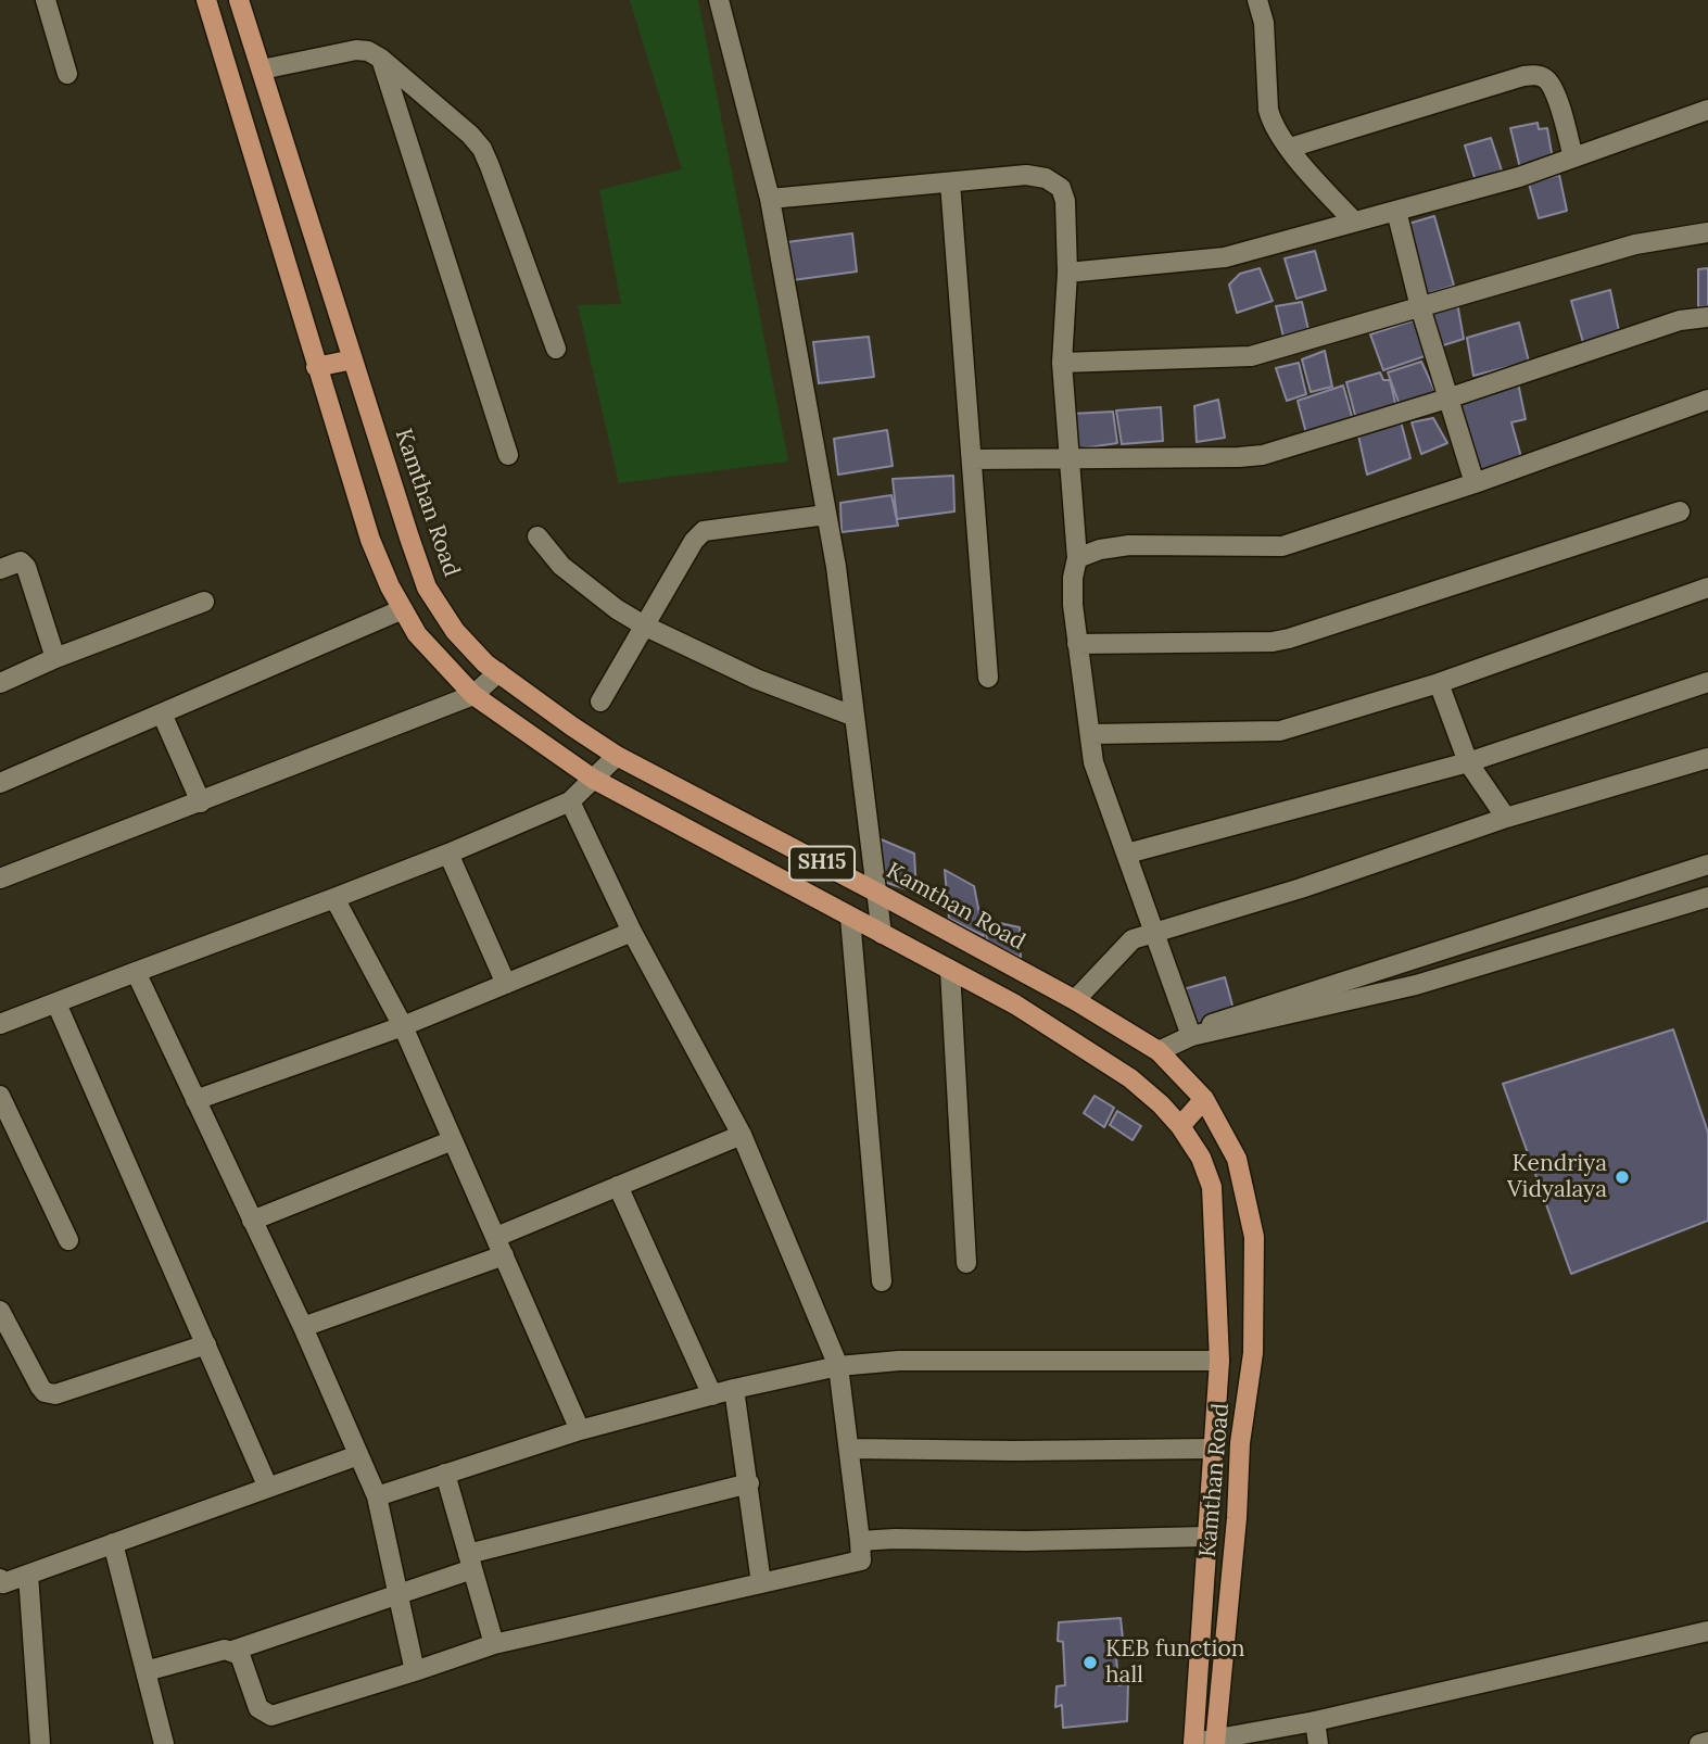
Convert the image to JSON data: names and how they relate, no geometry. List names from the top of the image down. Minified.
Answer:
{"streets":{"main road":["Kamthan Road","SH15"]},"places":["Kendriya Vidyalaya","KEB function hall"]}
